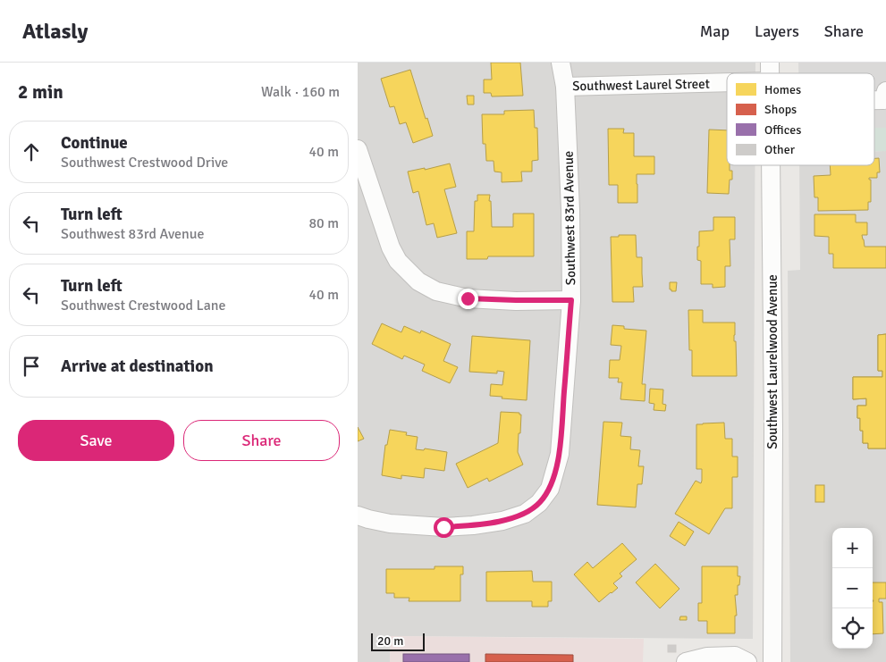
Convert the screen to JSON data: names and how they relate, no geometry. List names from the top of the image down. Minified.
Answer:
{"streets":{"street":["Southwest Laurel Street","Southwest 83rd Avenue","Southwest Laurelwood Avenue"]},"crossings":[["Southwest Laurel Street","Southwest 83rd Avenue"]],"legend":["Homes","Shops","Offices","Other"],"scale_bar":"20 m","page":{"header":"Atlasly","nav":["Map","Layers","Share"],"heading":["2 min","Walk · 160 m"],"list":[["Continue","Southwest Crestwood Drive","40 m"],["Turn left","Southwest 83rd Avenue","80 m"],["Turn left","Southwest Crestwood Lane","40 m"],"Arrive at destination"],"buttons":["Save","Share"],"map_buttons":["+","−"],"scale":"20 m"}}
